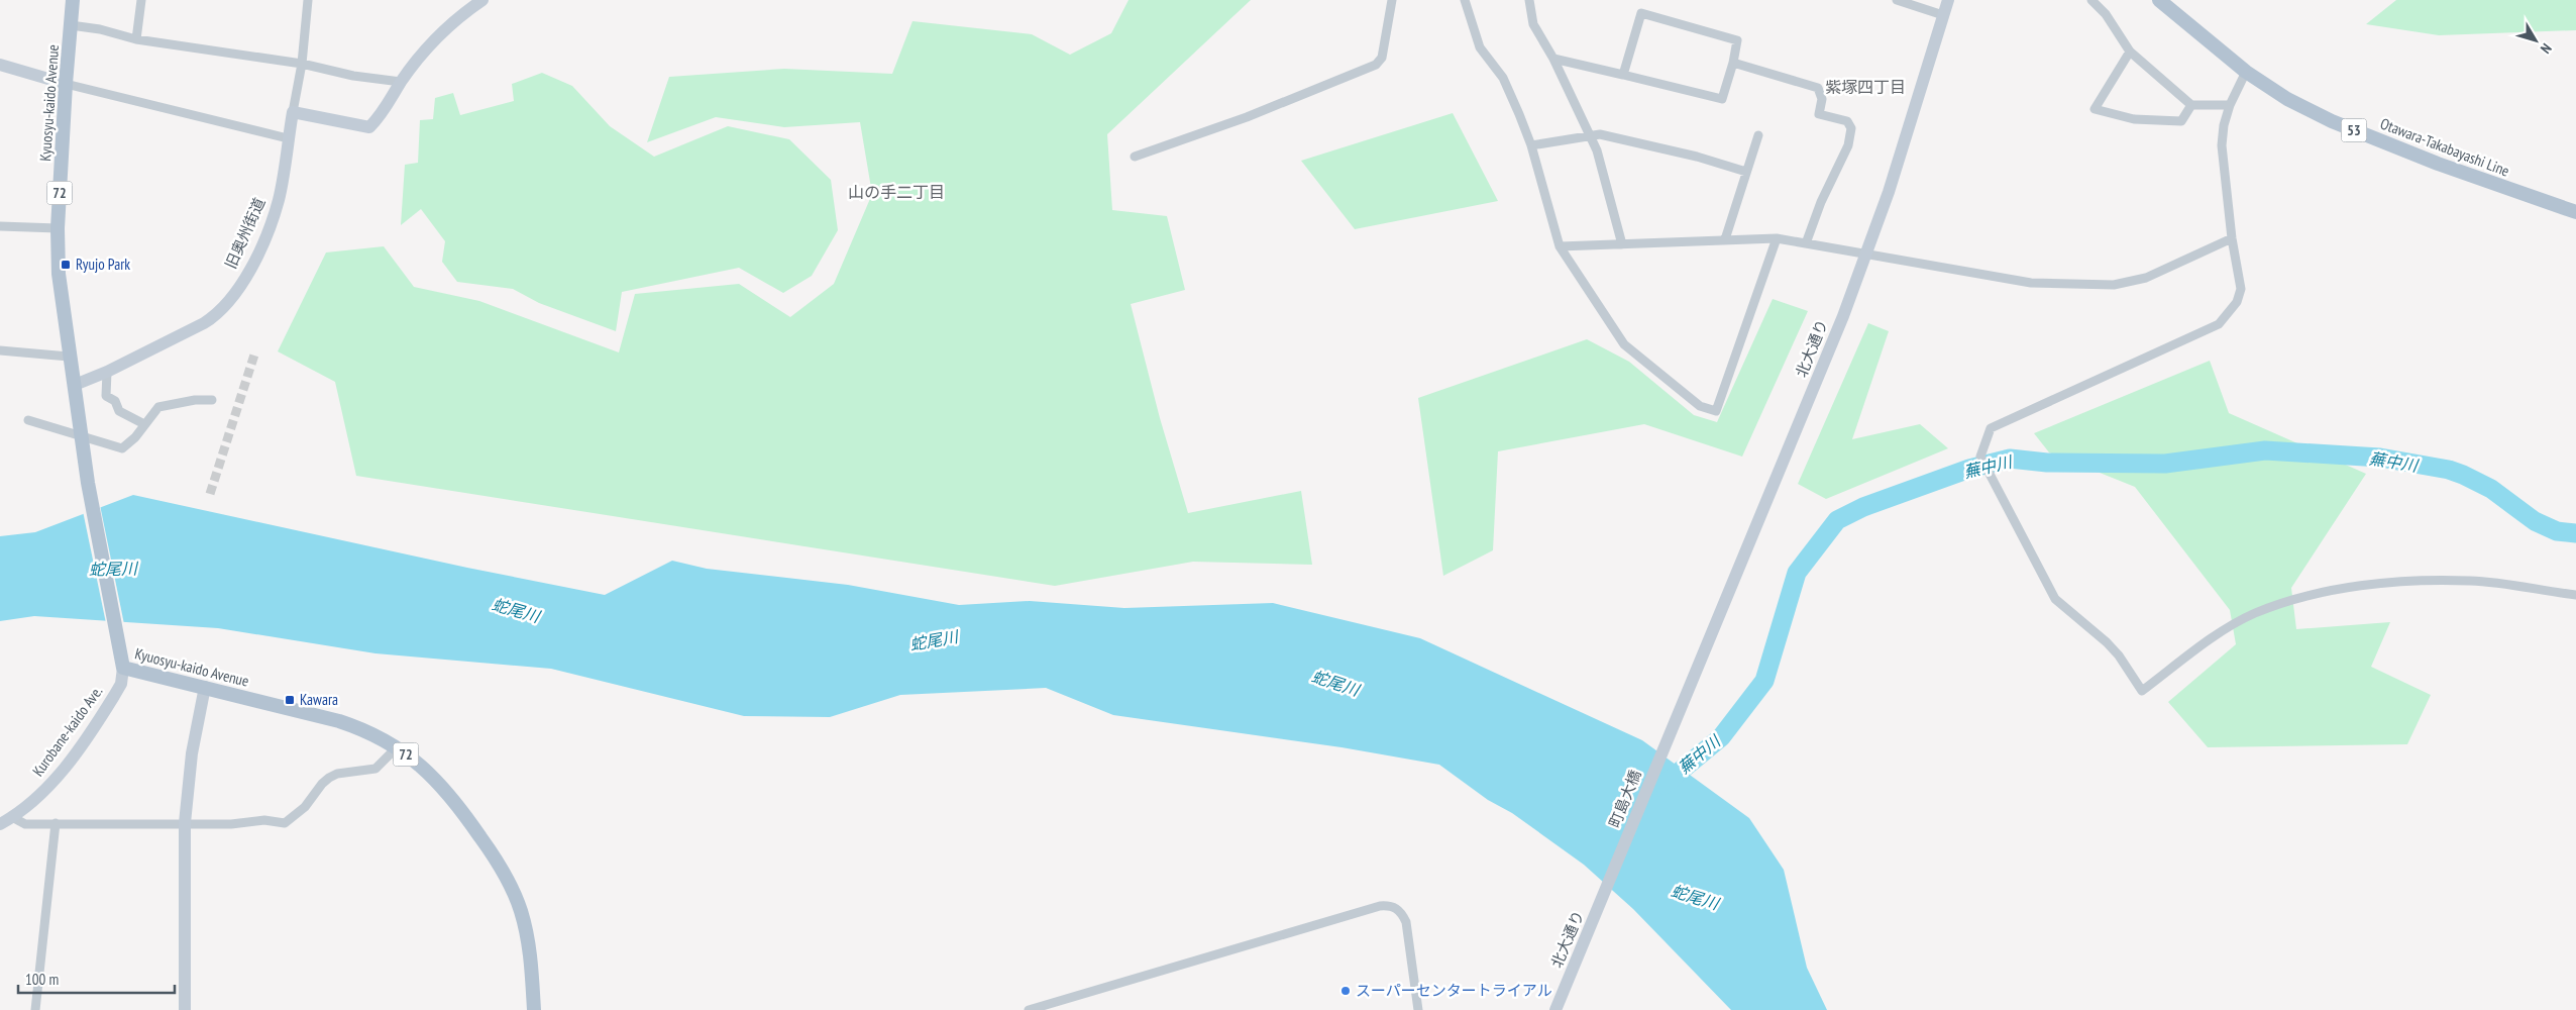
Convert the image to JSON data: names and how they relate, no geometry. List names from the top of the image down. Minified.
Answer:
{"streets":{"main road":["Kyuosyu-kaido Avenue","53","Otawara-Takabayashi Line","72"],"street":["旧奥州街道","北大通り","Kurobane-kaido Ave.","町島大橋"]},"crossings":[["Kyuosyu-kaido Avenue","旧奥州街道"],["Kyuosyu-kaido Avenue","Kurobane-kaido Ave."],["北大通り","町島大橋"]],"districts":["紫塚四丁目","山の手二丁目"],"water":["蕪中川","蛇尾川"],"places":{"transit":["Ryujo Park","Kawara"],"other":["スーパーセンタートライアル"]},"scale_bar":"100 m","north":"bottom right"}
